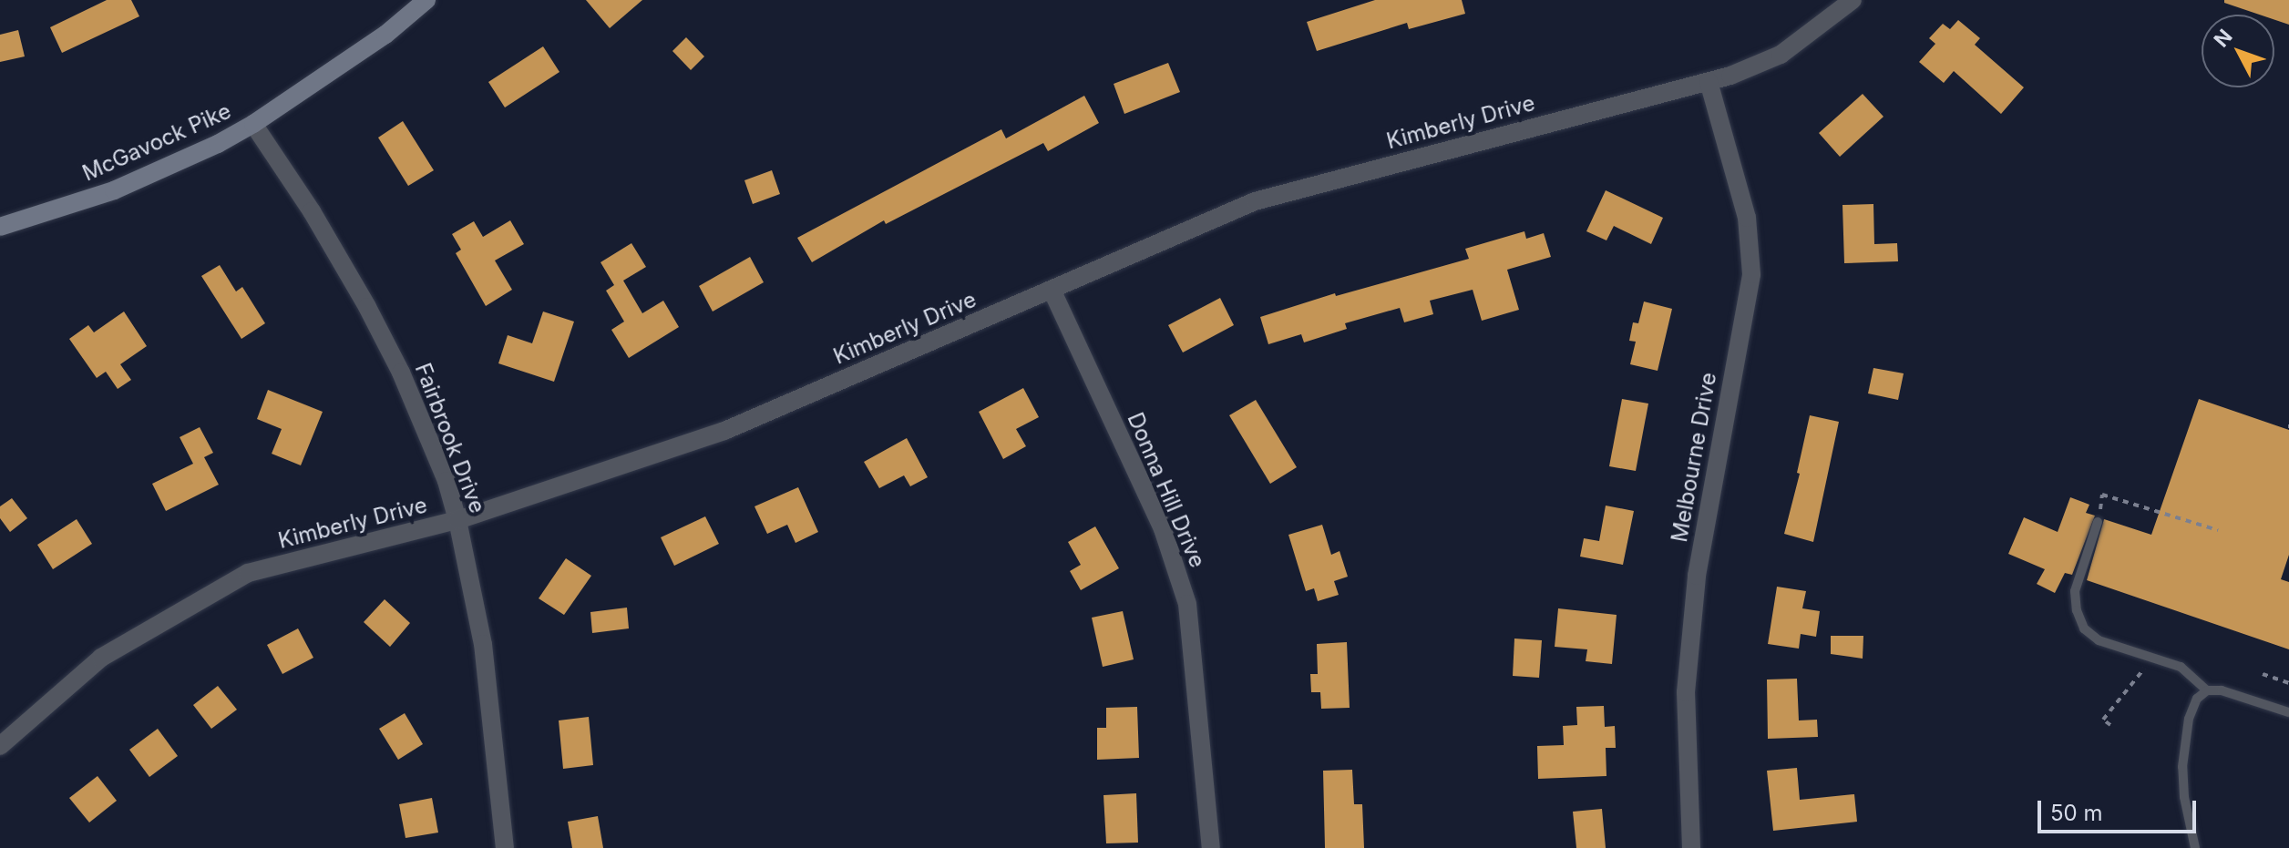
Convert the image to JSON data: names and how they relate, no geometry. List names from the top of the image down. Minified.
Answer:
{"streets":{"main road":["McGavock Pike"],"street":["Kimberly Drive","Fairbrook Drive","Melbourne Drive","Donna Hill Drive"]},"crossings":[["Kimberly Drive","Fairbrook Drive"],["Kimberly Drive","Melbourne Drive"],["Kimberly Drive","Donna Hill Drive"],["McGavock Pike","Fairbrook Drive"]],"scale_bar":"50 m","north":"top left"}
